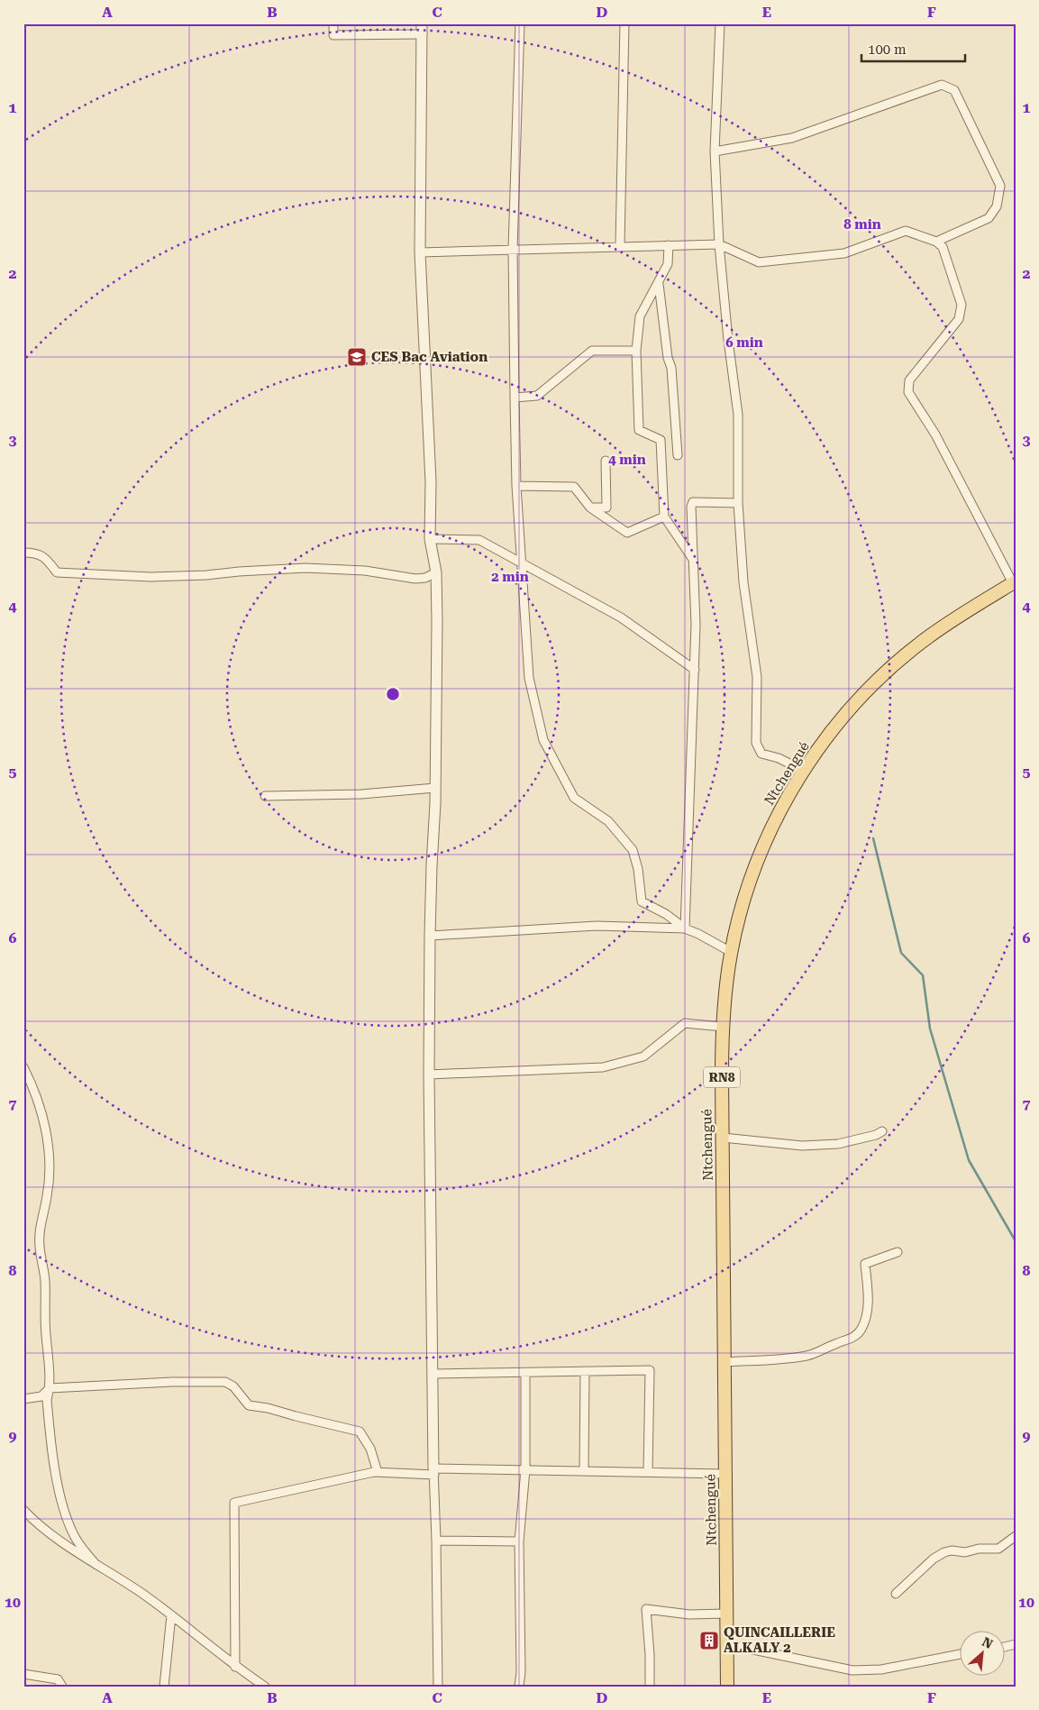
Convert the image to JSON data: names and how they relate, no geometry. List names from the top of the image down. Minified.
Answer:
{"streets":{"main road":["Ntchengué","RN8"]},"places":{"school or university":["CES Bac Aviation"],"building":["QUINCAILLERIE ALKALY 2"]},"scale_bar":"100 m","north":"top right","grid":{"columns":["A","B","C","D","E","F"],"rows":["1","2","3","4","5","6","7","8","9","10"]},"rings":["8 min","6 min","4 min","2 min"]}
